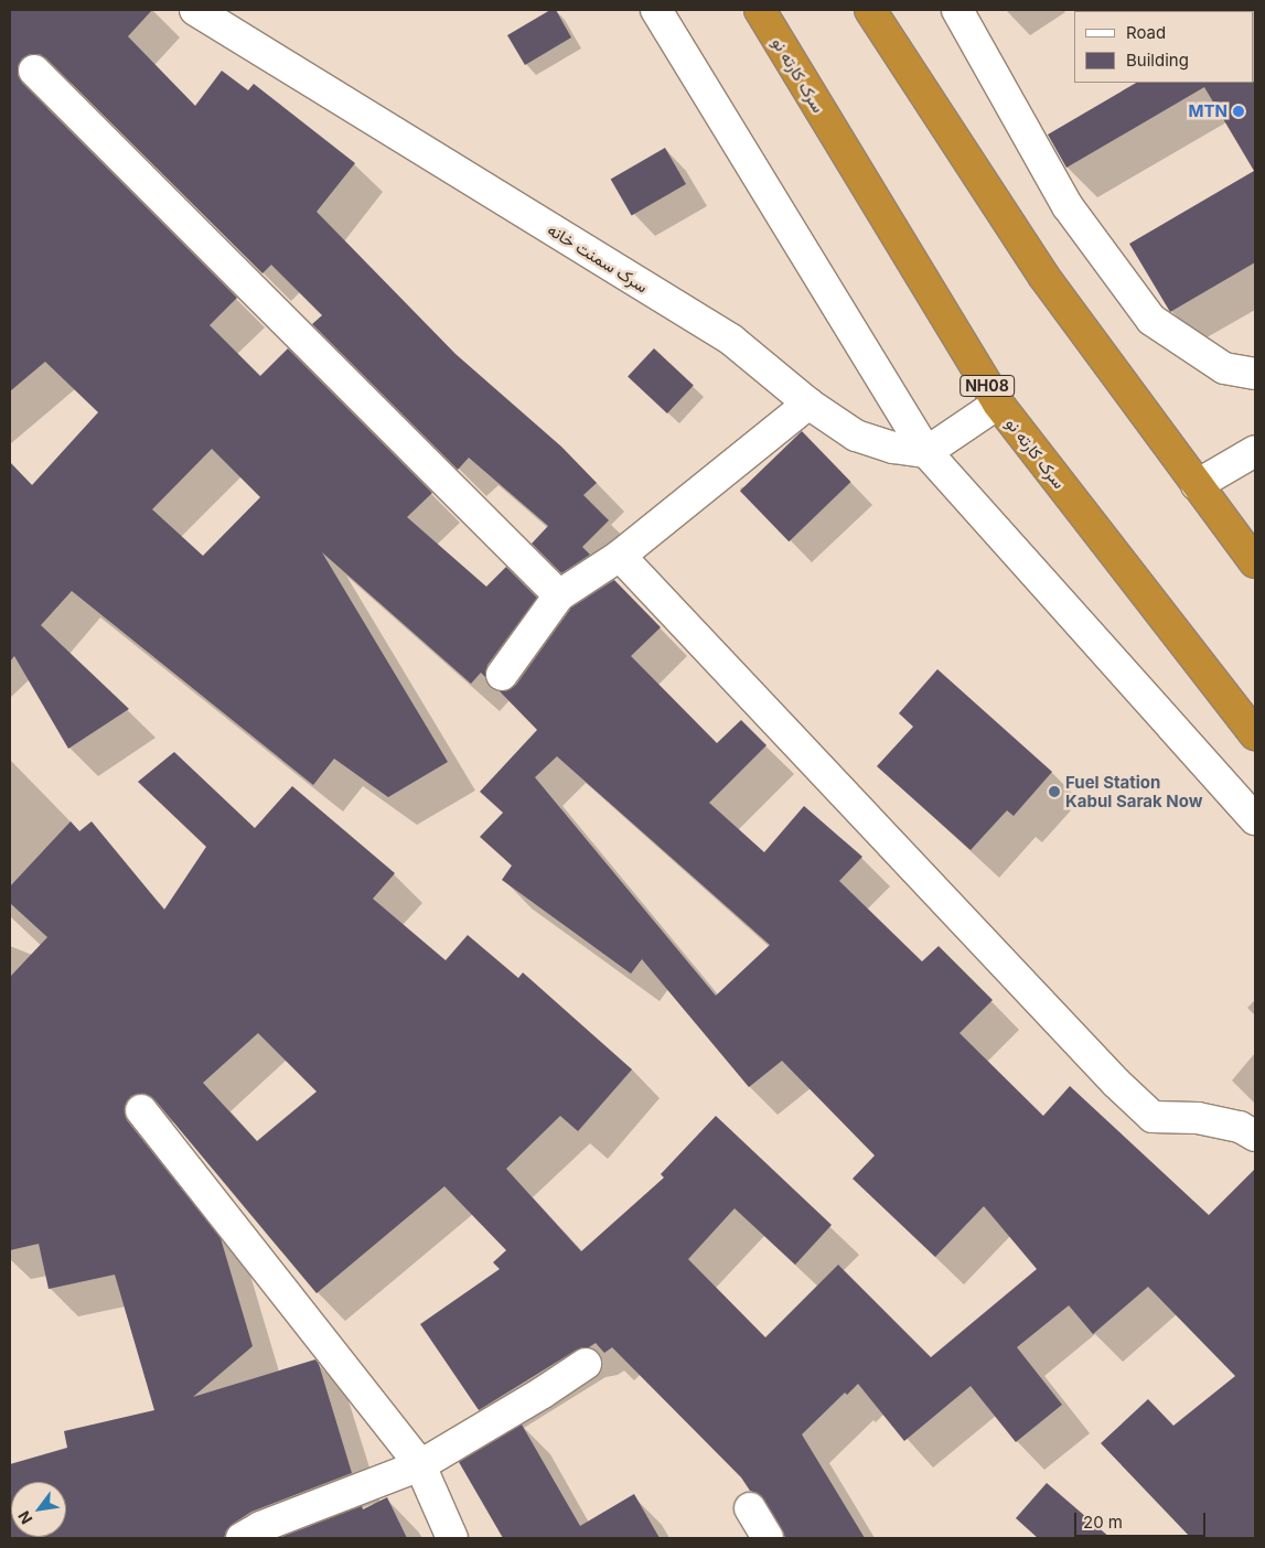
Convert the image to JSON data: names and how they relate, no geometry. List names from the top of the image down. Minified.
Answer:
{"streets":{"highway":["سرک کارته نو","NH08"],"street":["سرک سمنت خانه"]},"places":["MTN","Fuel Station Kabul Sarak Now"],"legend":["Road","Building"],"scale_bar":"20 m","north":"bottom left"}
